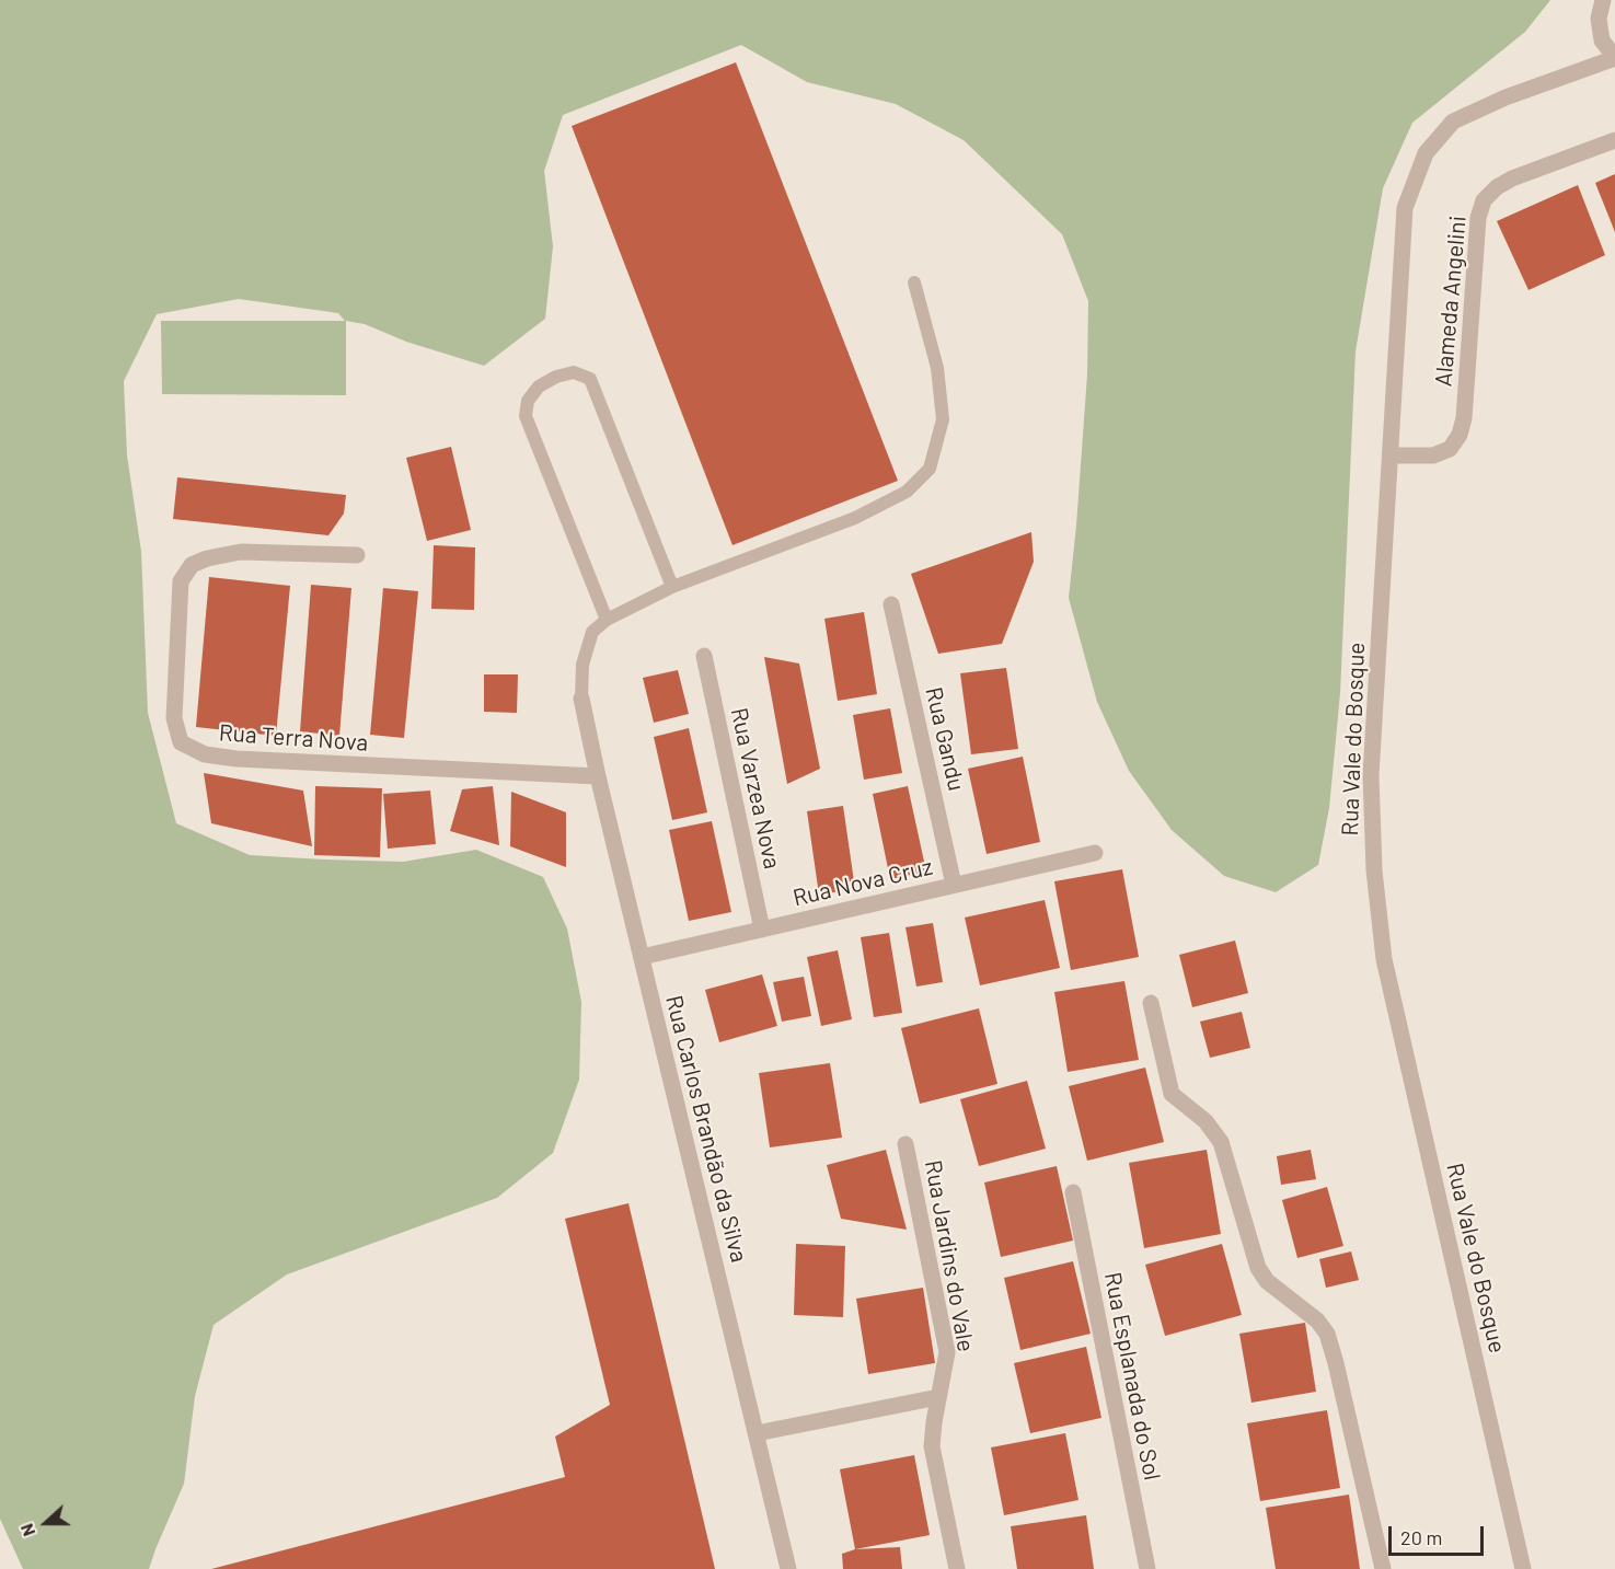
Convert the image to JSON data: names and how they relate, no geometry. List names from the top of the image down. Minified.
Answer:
{"streets":{"street":["Alameda Angelini","Rua Terra Nova","Rua Gandu","Rua Vale do Bosque","Rua Varzea Nova","Rua Nova Cruz","Rua Carlos Brandão da Silva","Rua Jardins do Vale","Rua Esplanada do Sol"]},"crossings":[["Alameda Angelini","Rua Vale do Bosque"],["Rua Terra Nova","Rua Carlos Brandão da Silva"],["Rua Gandu","Rua Nova Cruz"],["Rua Varzea Nova","Rua Nova Cruz"],["Rua Nova Cruz","Rua Carlos Brandão da Silva"]],"scale_bar":"20 m","north":"left"}
